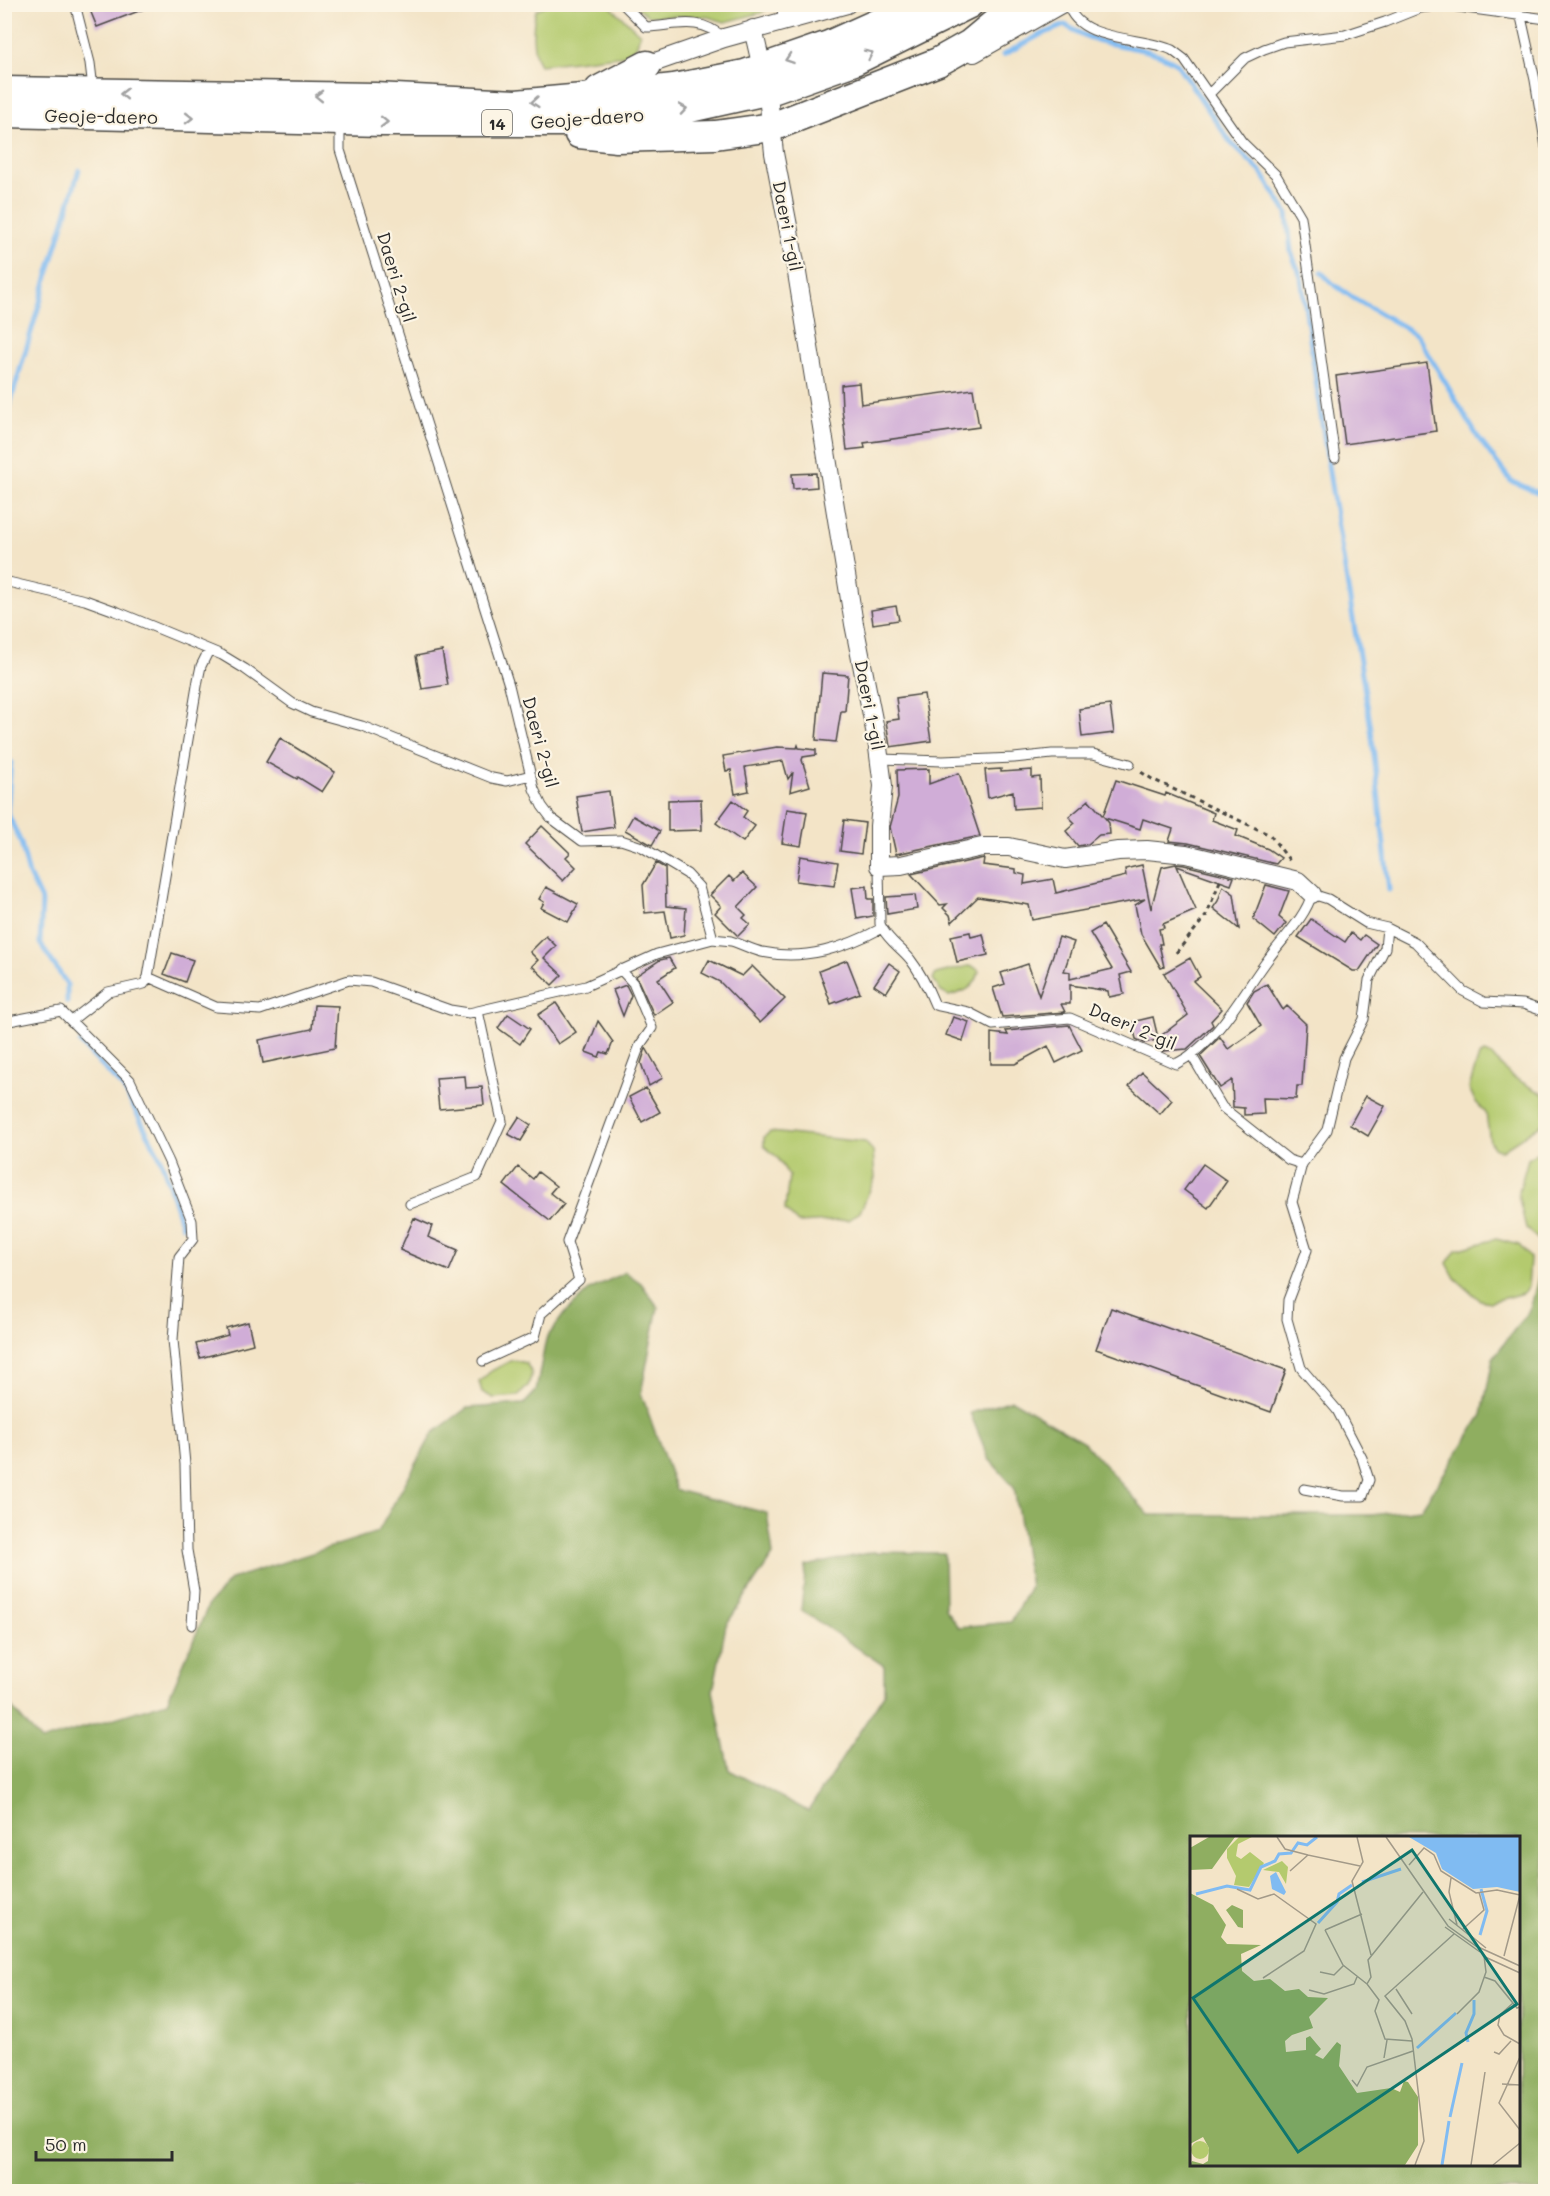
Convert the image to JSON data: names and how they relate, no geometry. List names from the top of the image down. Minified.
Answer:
{"streets":{"highway":["Geoje-daero","14"],"street":["Daeri 1-gil"],"lane":["Daeri 2-gil"]},"crossings":[["Geoje-daero","Daeri 2-gil"]],"scale_bar":"50 m"}
